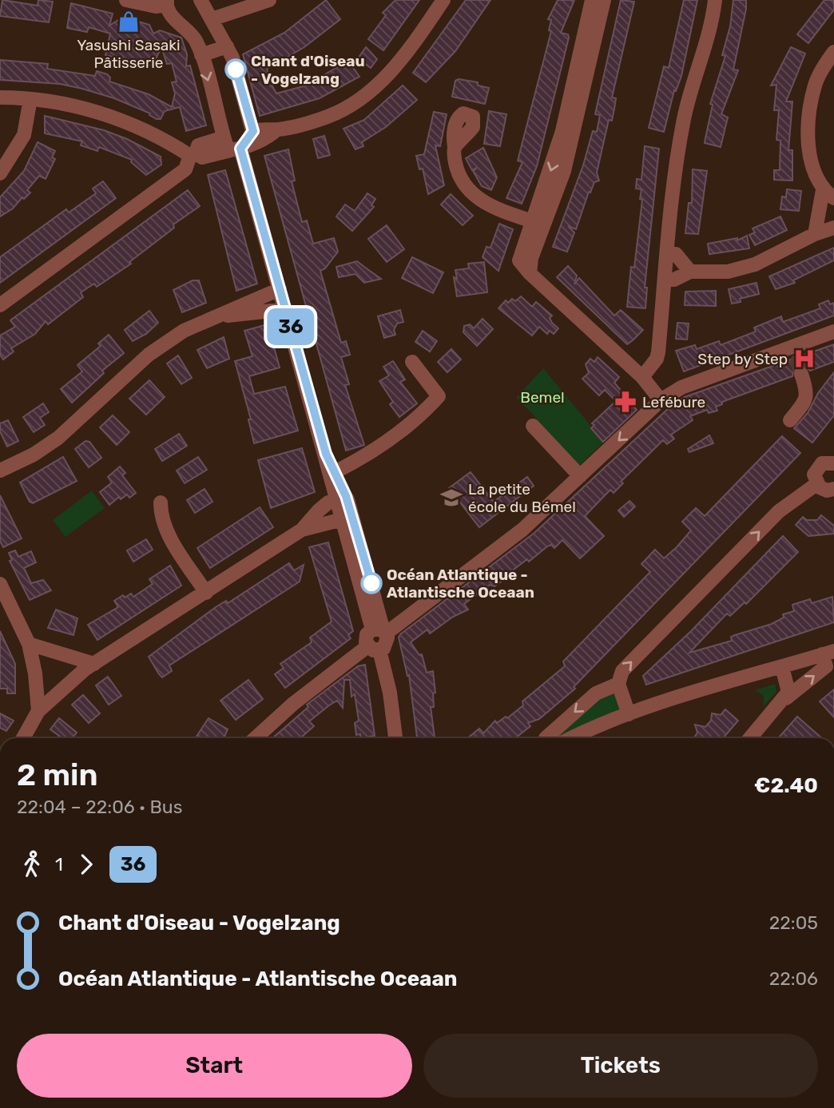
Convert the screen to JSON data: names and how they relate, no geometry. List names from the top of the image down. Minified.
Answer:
{"parks":["Bemel"],"places":{"shop":["Yasushi Sasaki Pâtisserie"],"other":["Chant d'Oiseau - Vogelzang","Océan Atlantique - Atlantische Oceaan"],"hospital":["Step by Step"],"pharmacy":["Lefébure"],"school or university":["La petite école du Bémel"]},"lines":["bus line 36"],"page":{"on_map":"36","heading":["2 min","22:04 – 22:06 · Bus","€2.40"],"legs":["1","36"],"list":[{"name":"Chant d'Oiseau - Vogelzang","value":"22:05"},{"name":"Océan Atlantique - Atlantische Oceaan","value":"22:06"}],"buttons":["Start","Tickets"]}}
